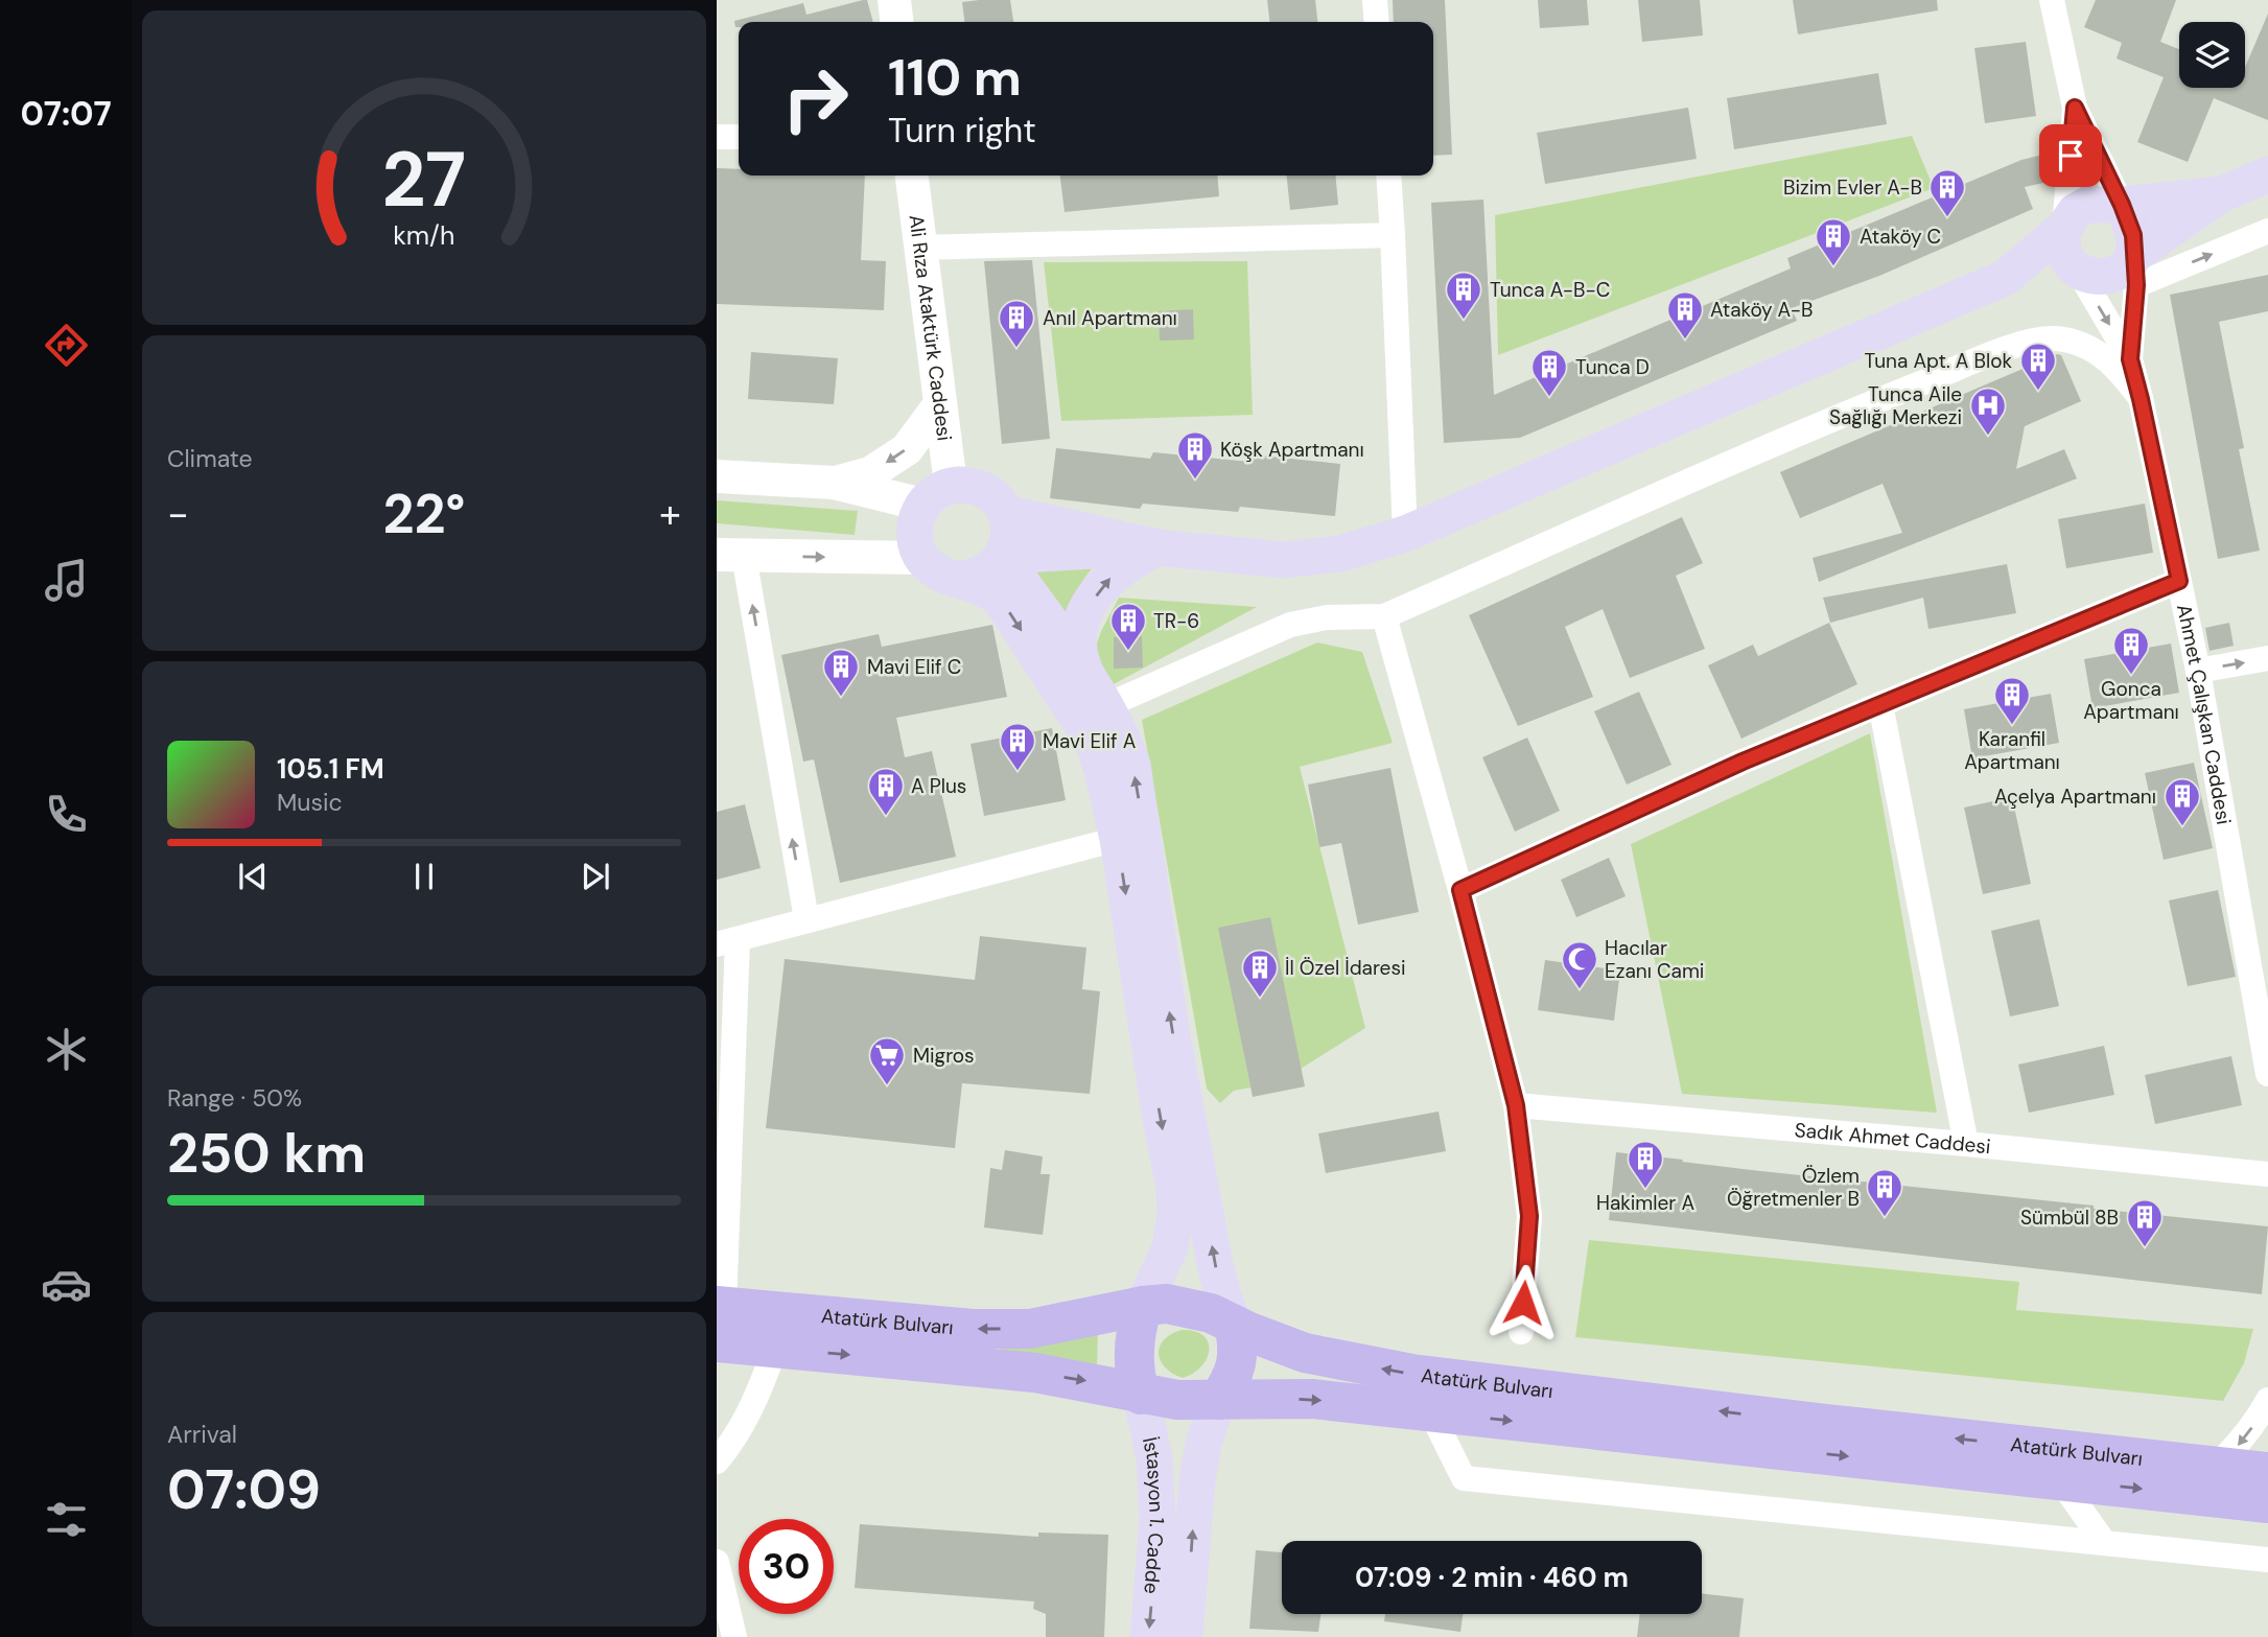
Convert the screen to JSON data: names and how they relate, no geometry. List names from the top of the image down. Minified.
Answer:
{"streets":{"main road":["Atatürk Bulvarı","İstasyon 1. Cadde"],"street":["Ali Rıza Ataktürk Caddesi","Ahmet Çalışkan Caddesi","Sadık Ahmet Caddesi"]},"crossings":[["Atatürk Bulvarı","İstasyon 1. Cadde"]],"places":{"building":["Bizim Evler A-B","Ataköy C","Tunca A-B-C","Ataköy A-B","Anıl Apartmanı","Tuna Apt. A Blok","Tunca D","Köşk Apartmanı","TR-6","Gonca Apartmanı","Mavi Elif C","Karanfil Apartmanı","Mavi Elif A","A Plus","Açelya Apartmanı","İl Özel İdaresi","Hakimler A","Özlem Öğretmenler B","Sümbül 8B"],"hospital":["Tunca Aile Sağlığı Merkezi"],"mosque":["Hacılar Ezanı Cami"],"supermarket":["Migros"]},"page":{"tabs":"07:07","turn":["110 m","Turn right"],"tile":["Climate",["Range · 50%","250 km"],["Arrival","07:09"]],"heat":["−","22°","+"],"song":["105.1 FM","Music"],"limit":"30","trip":"07:09 · 2 min · 460 m","gauge":["27","km/h"]}}
